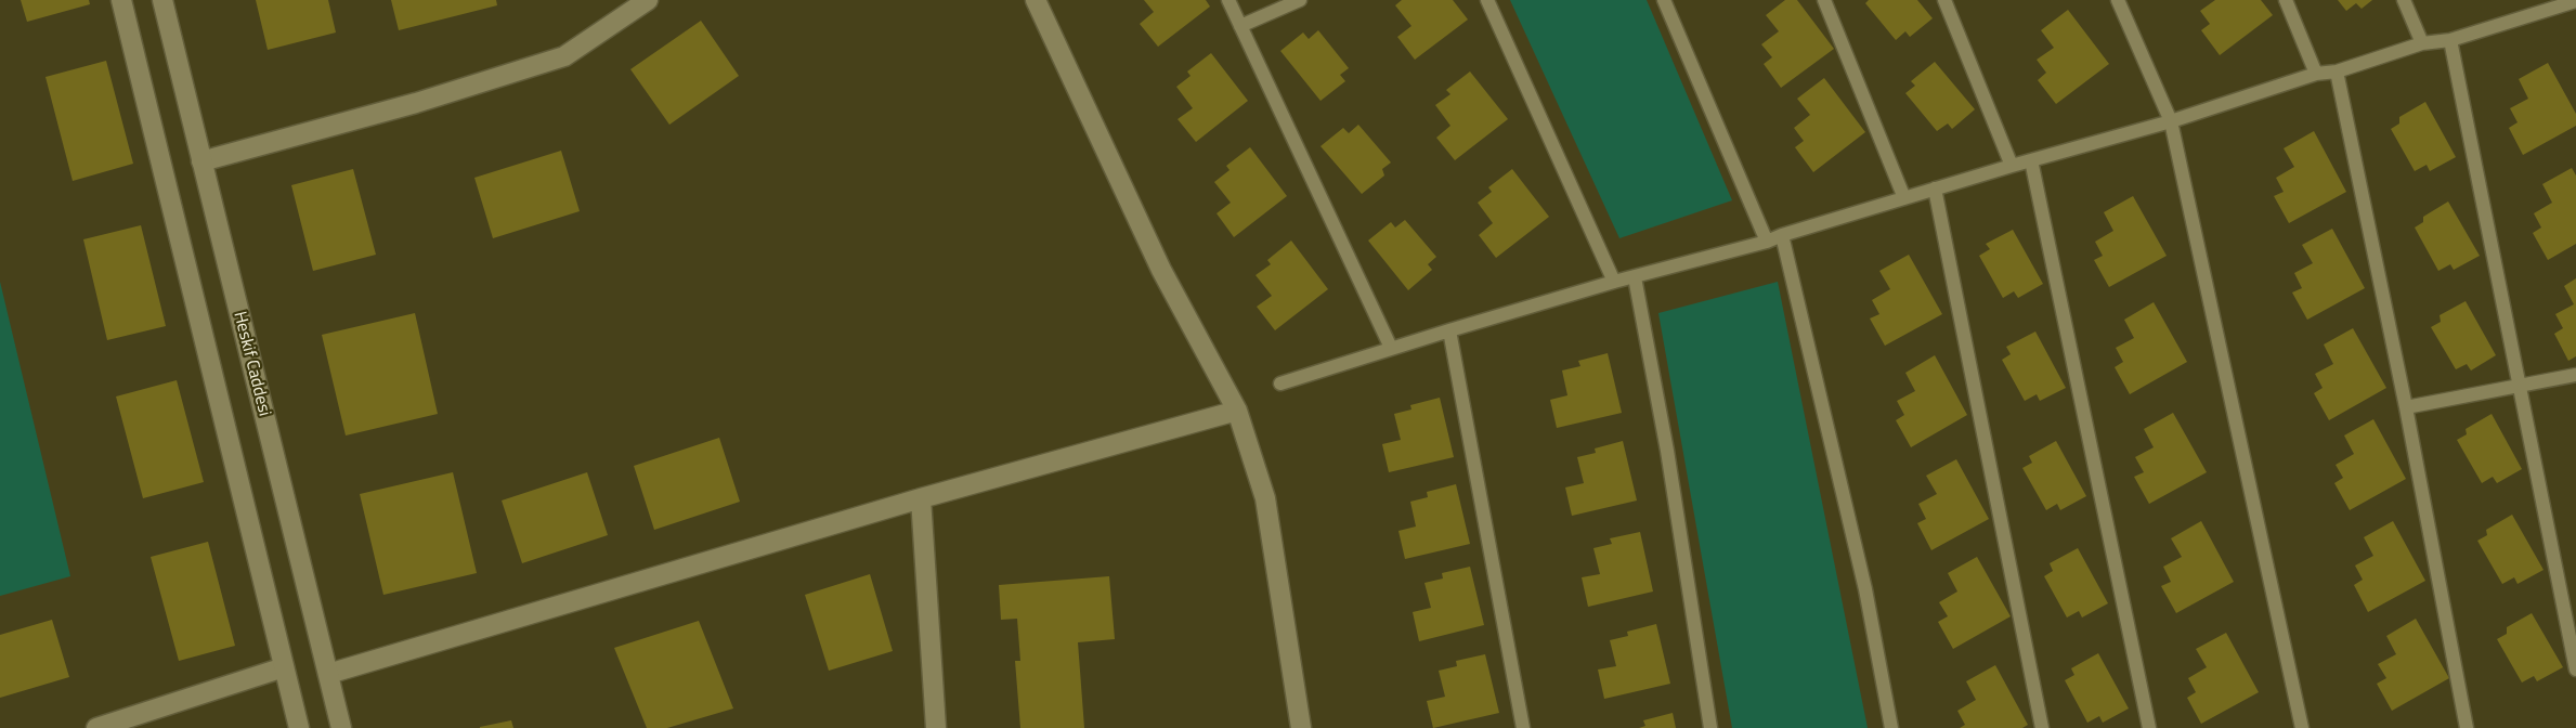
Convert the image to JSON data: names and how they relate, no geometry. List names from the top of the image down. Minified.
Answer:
{"streets":{"street":["Heskif Caddesi"]}}
